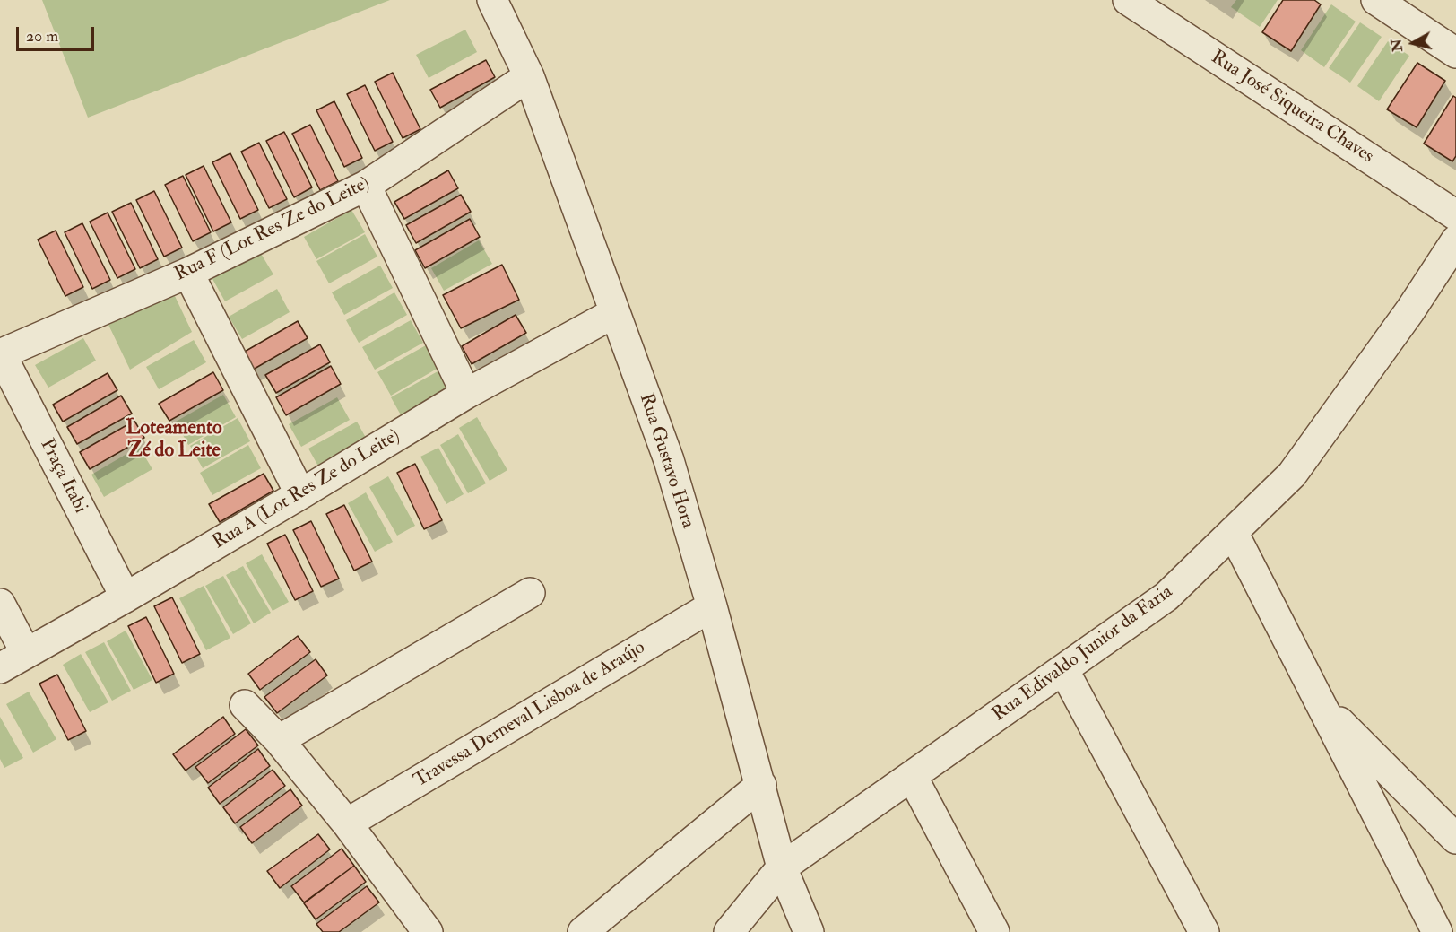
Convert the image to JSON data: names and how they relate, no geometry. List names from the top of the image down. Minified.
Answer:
{"streets":{"street":["Rua José Siqueira Chaves","Rua F (Lot Res Ze do Leite)","Rua Gustavo Hora","Praça Itabi","Rua A (Lot Res Ze do Leite)","Rua Edivaldo Junior da Faria","Travessa Derneval Lisboa de Araújo"]},"crossings":[["Rua F (Lot Res Ze do Leite)","Rua Gustavo Hora"],["Rua F (Lot Res Ze do Leite)","Praça Itabi"],["Rua Gustavo Hora","Rua A (Lot Res Ze do Leite)"],["Rua Gustavo Hora","Rua Edivaldo Junior da Faria"],["Rua Gustavo Hora","Travessa Derneval Lisboa de Araújo"],["Praça Itabi","Rua A (Lot Res Ze do Leite)"]],"districts":["Loteamento Zé do Leite"],"scale_bar":"20 m","north":"left"}
